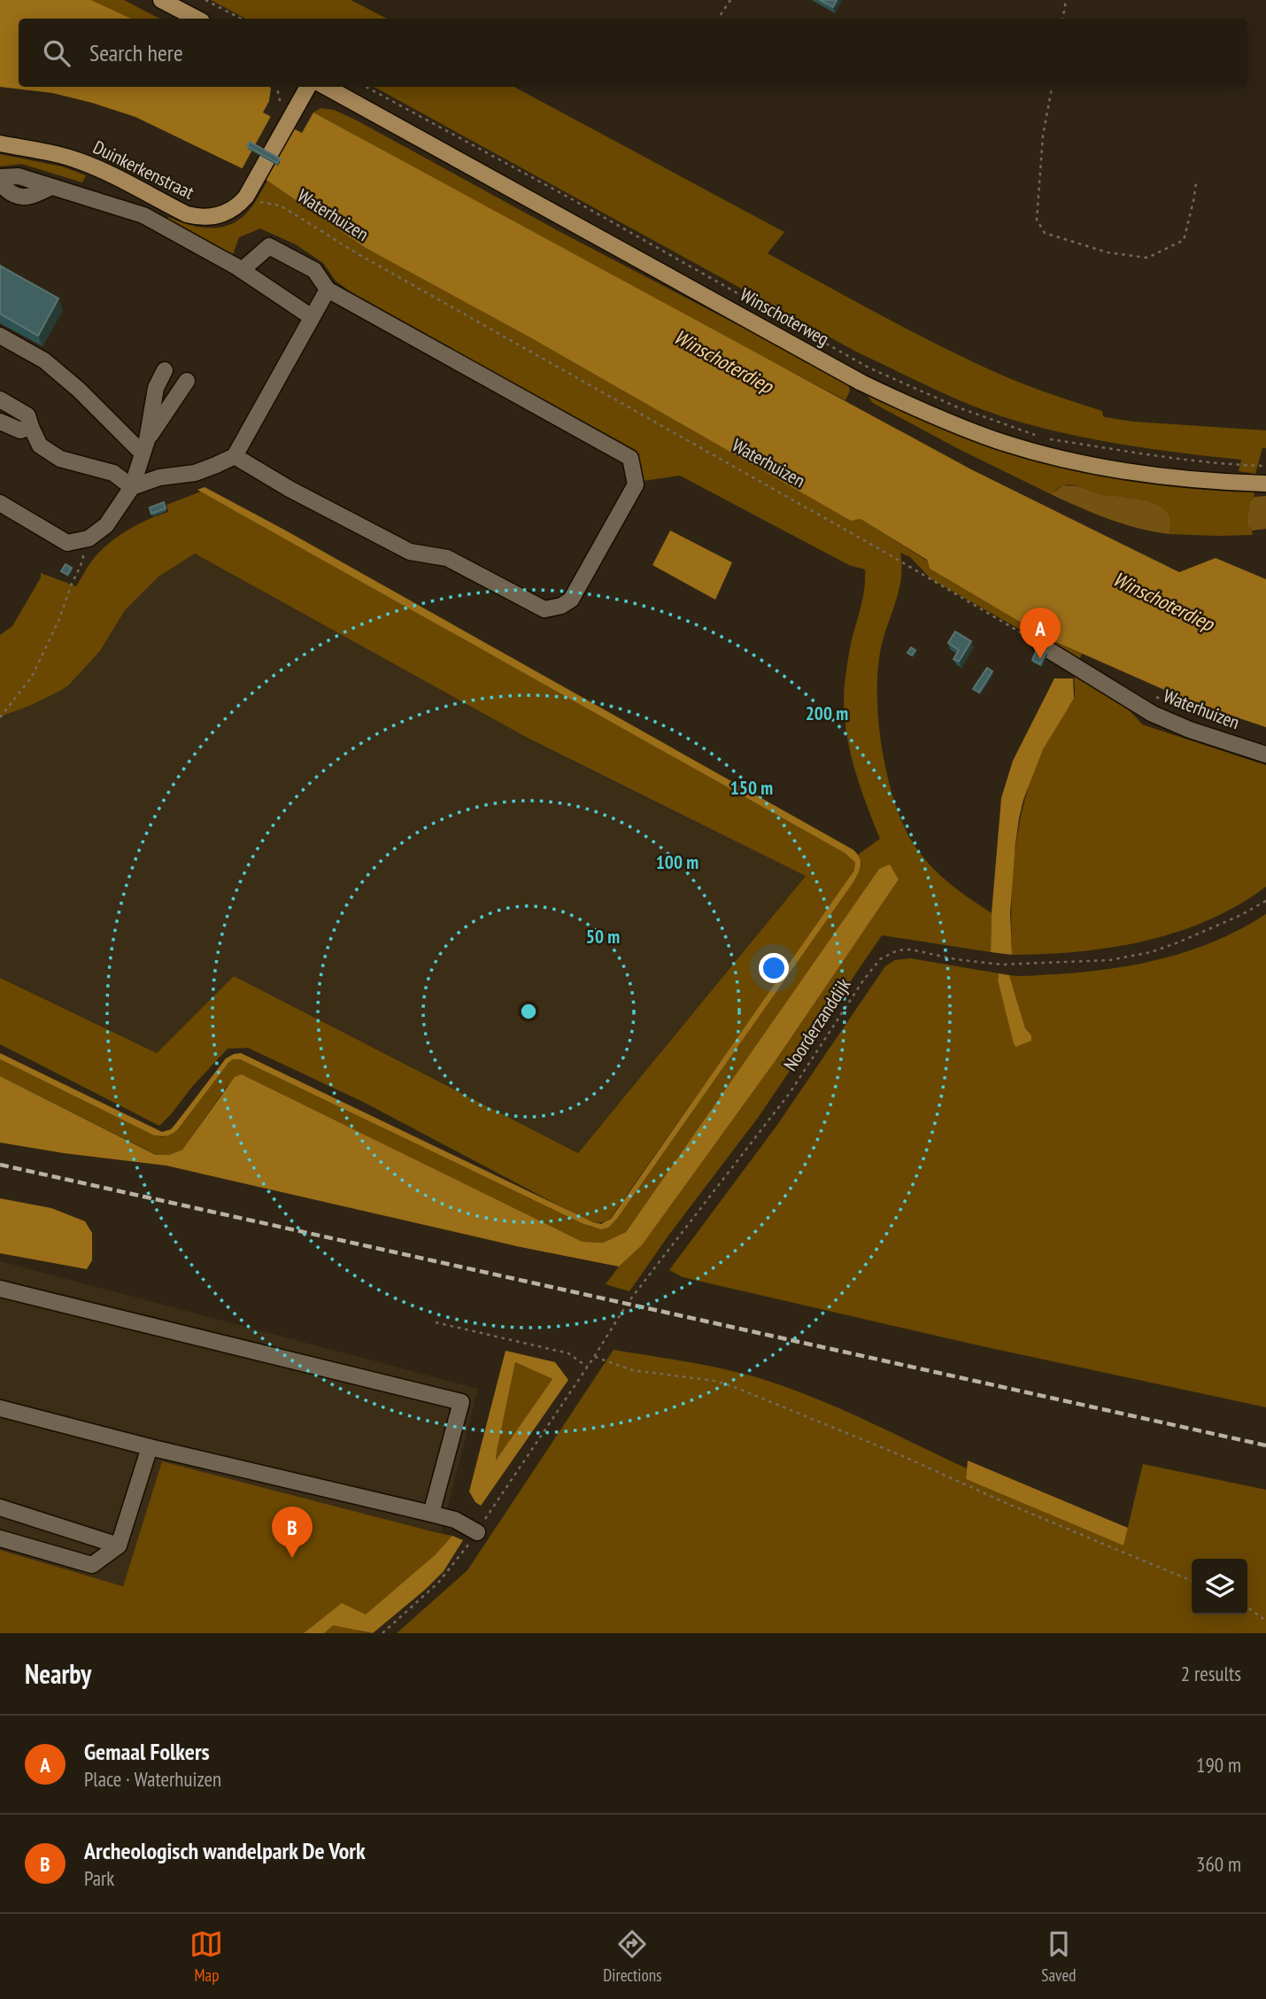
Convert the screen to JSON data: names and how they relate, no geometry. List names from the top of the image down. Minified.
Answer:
{"streets":{"main road":["Duinkerkenstraat","Winschoterweg"],"street":["Waterhuizen"],"path":["Noorderzanddijk"]},"crossings":[["Duinkerkenstraat","Waterhuizen"]],"water":["Winschoterdiep"],"page":{"search":"Search here","pins":["A","B"],"heading":["Nearby","2 results"],"list":[{"mark":"A","name":"Gemaal Folkers","note":"Place · Waterhuizen","value":"190 m"},{"mark":"B","name":"Archeologisch wandelpark De Vork","note":"Park","value":"360 m"}],"nav":["Map","Directions","Saved"]},"rings":["200 m","150 m","100 m","50 m"]}
